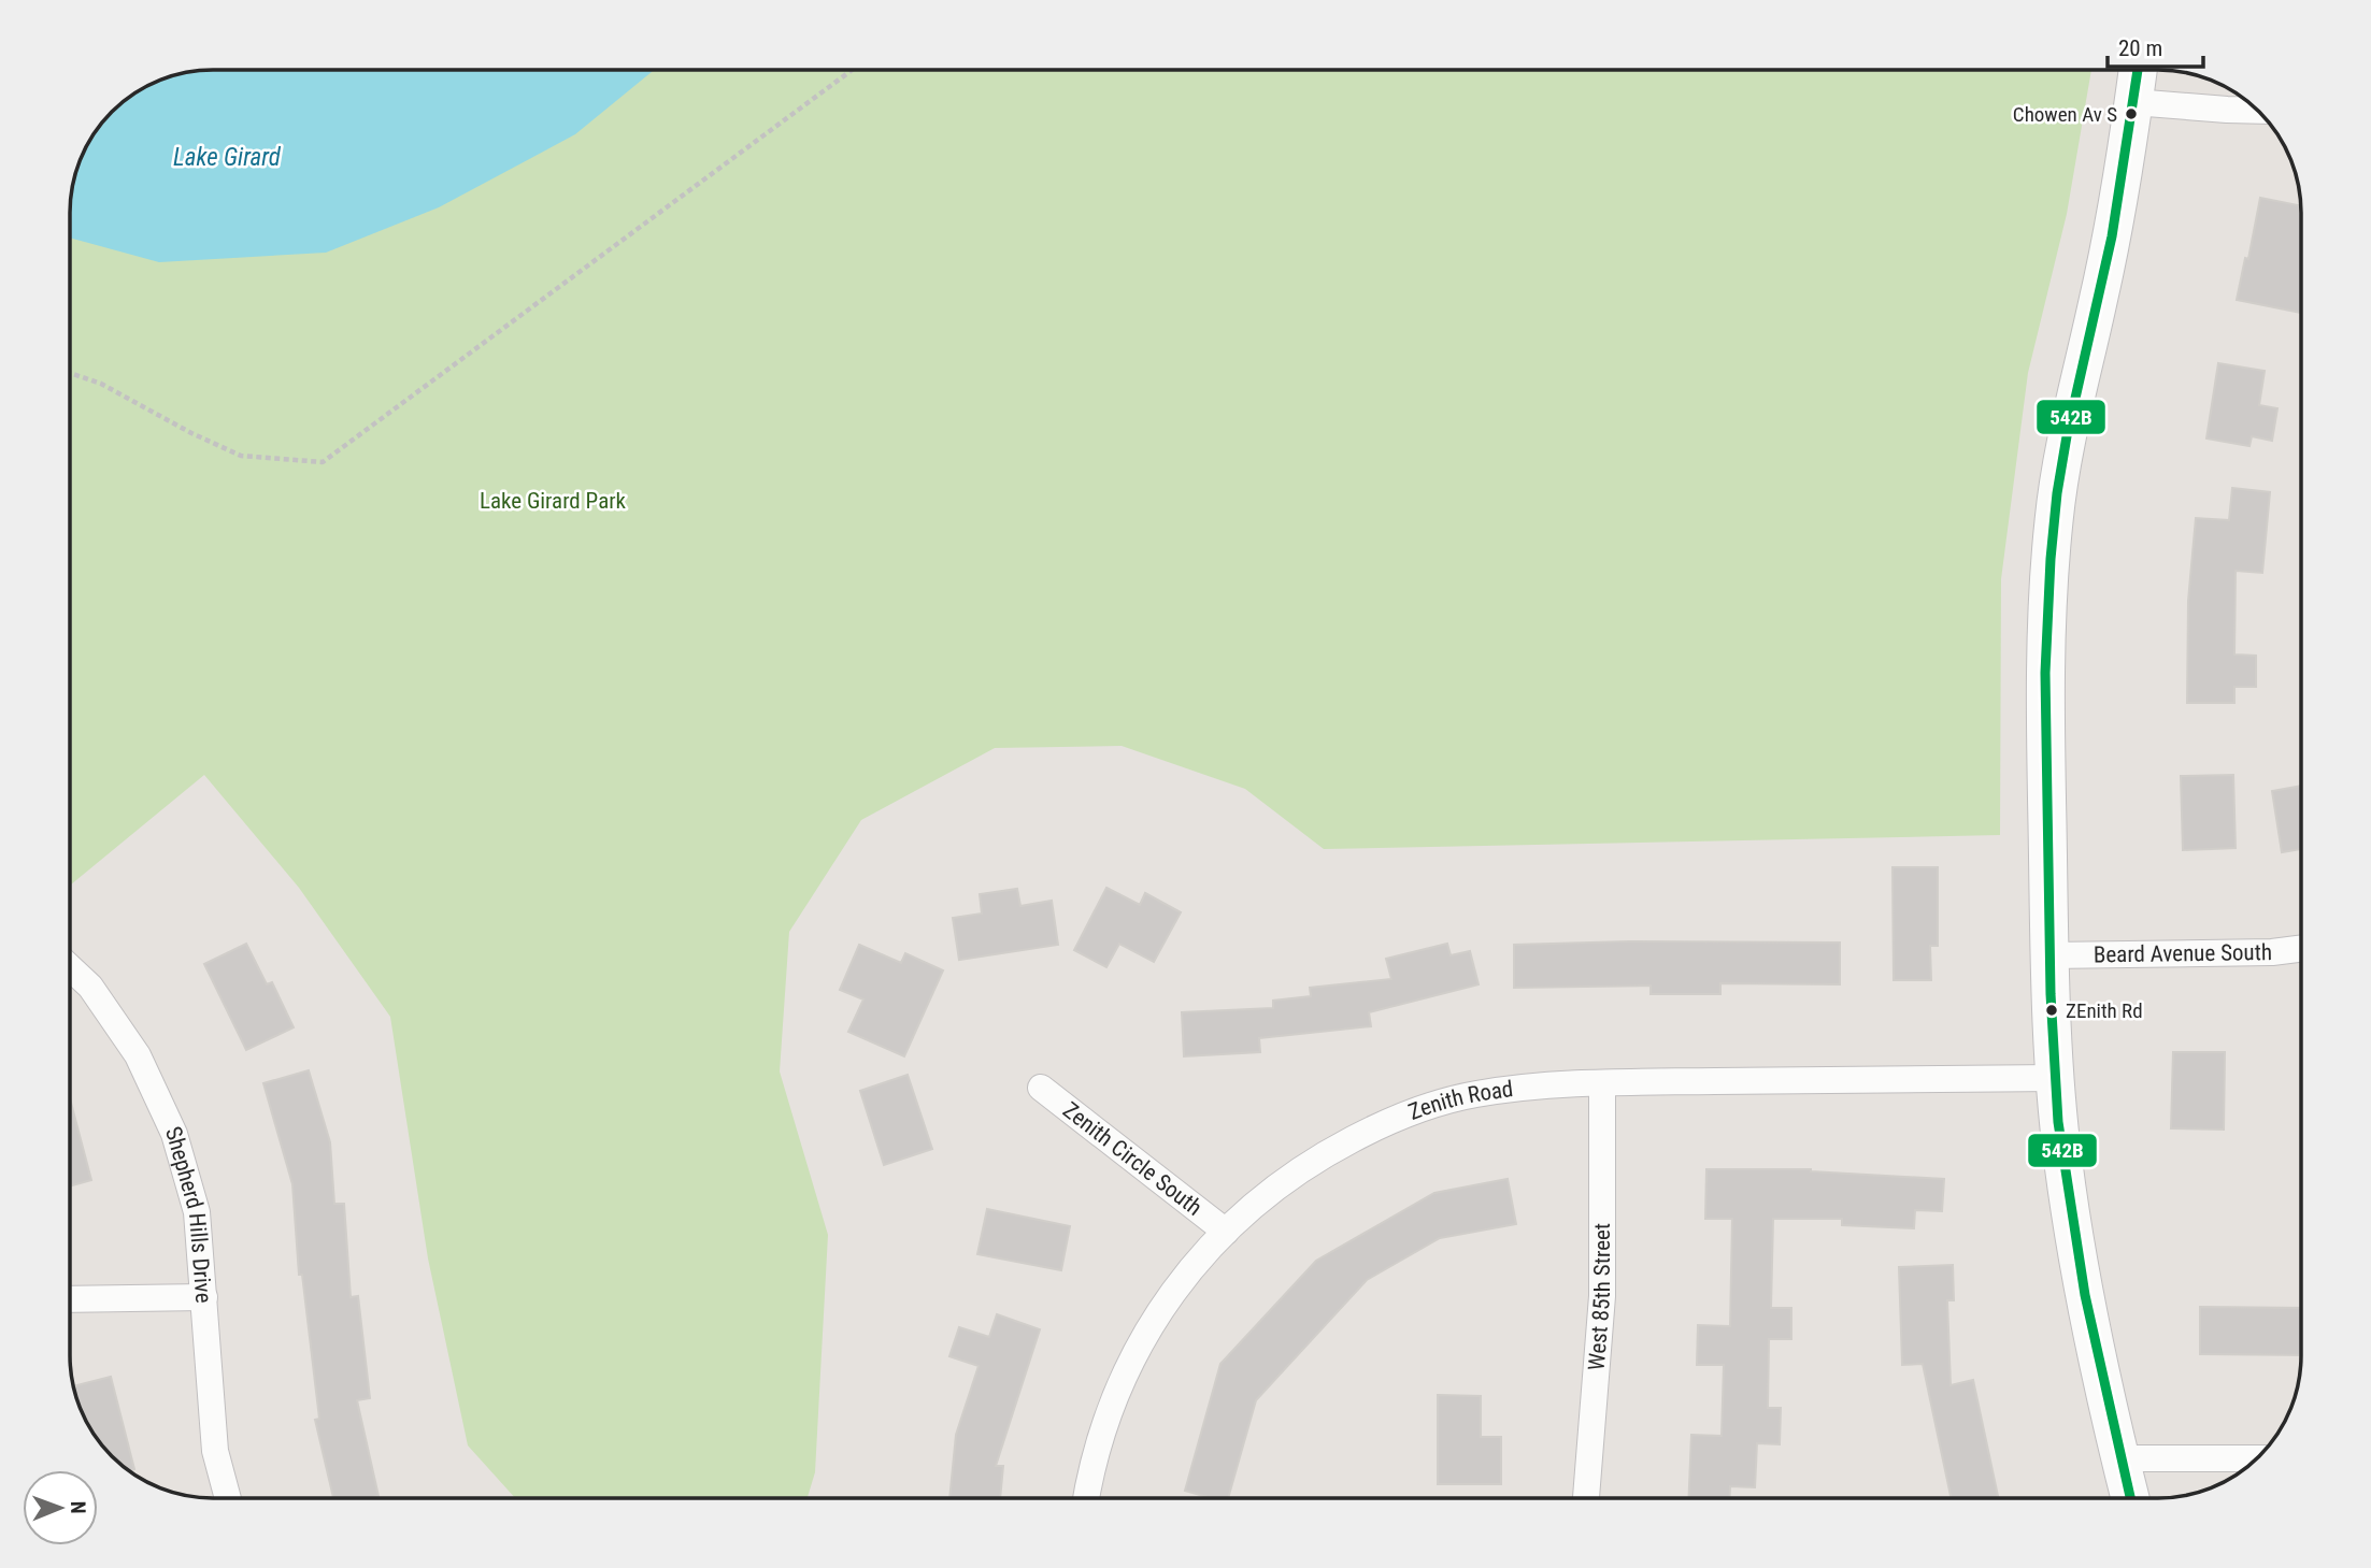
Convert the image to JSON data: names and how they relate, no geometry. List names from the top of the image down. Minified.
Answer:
{"streets":{"street":["Beard Avenue South","Zenith Road","Zenith Circle South","Shepherd Hills Drive","West 85th Street"]},"crossings":[["Zenith Road","Zenith Circle South"],["Zenith Road","West 85th Street"]],"water":["Lake Girard"],"parks":["Lake Girard Park"],"places":["Chowen Av S","ZEnith Rd"],"lines":["transit line 542B"],"scale_bar":"20 m","north":"right"}
